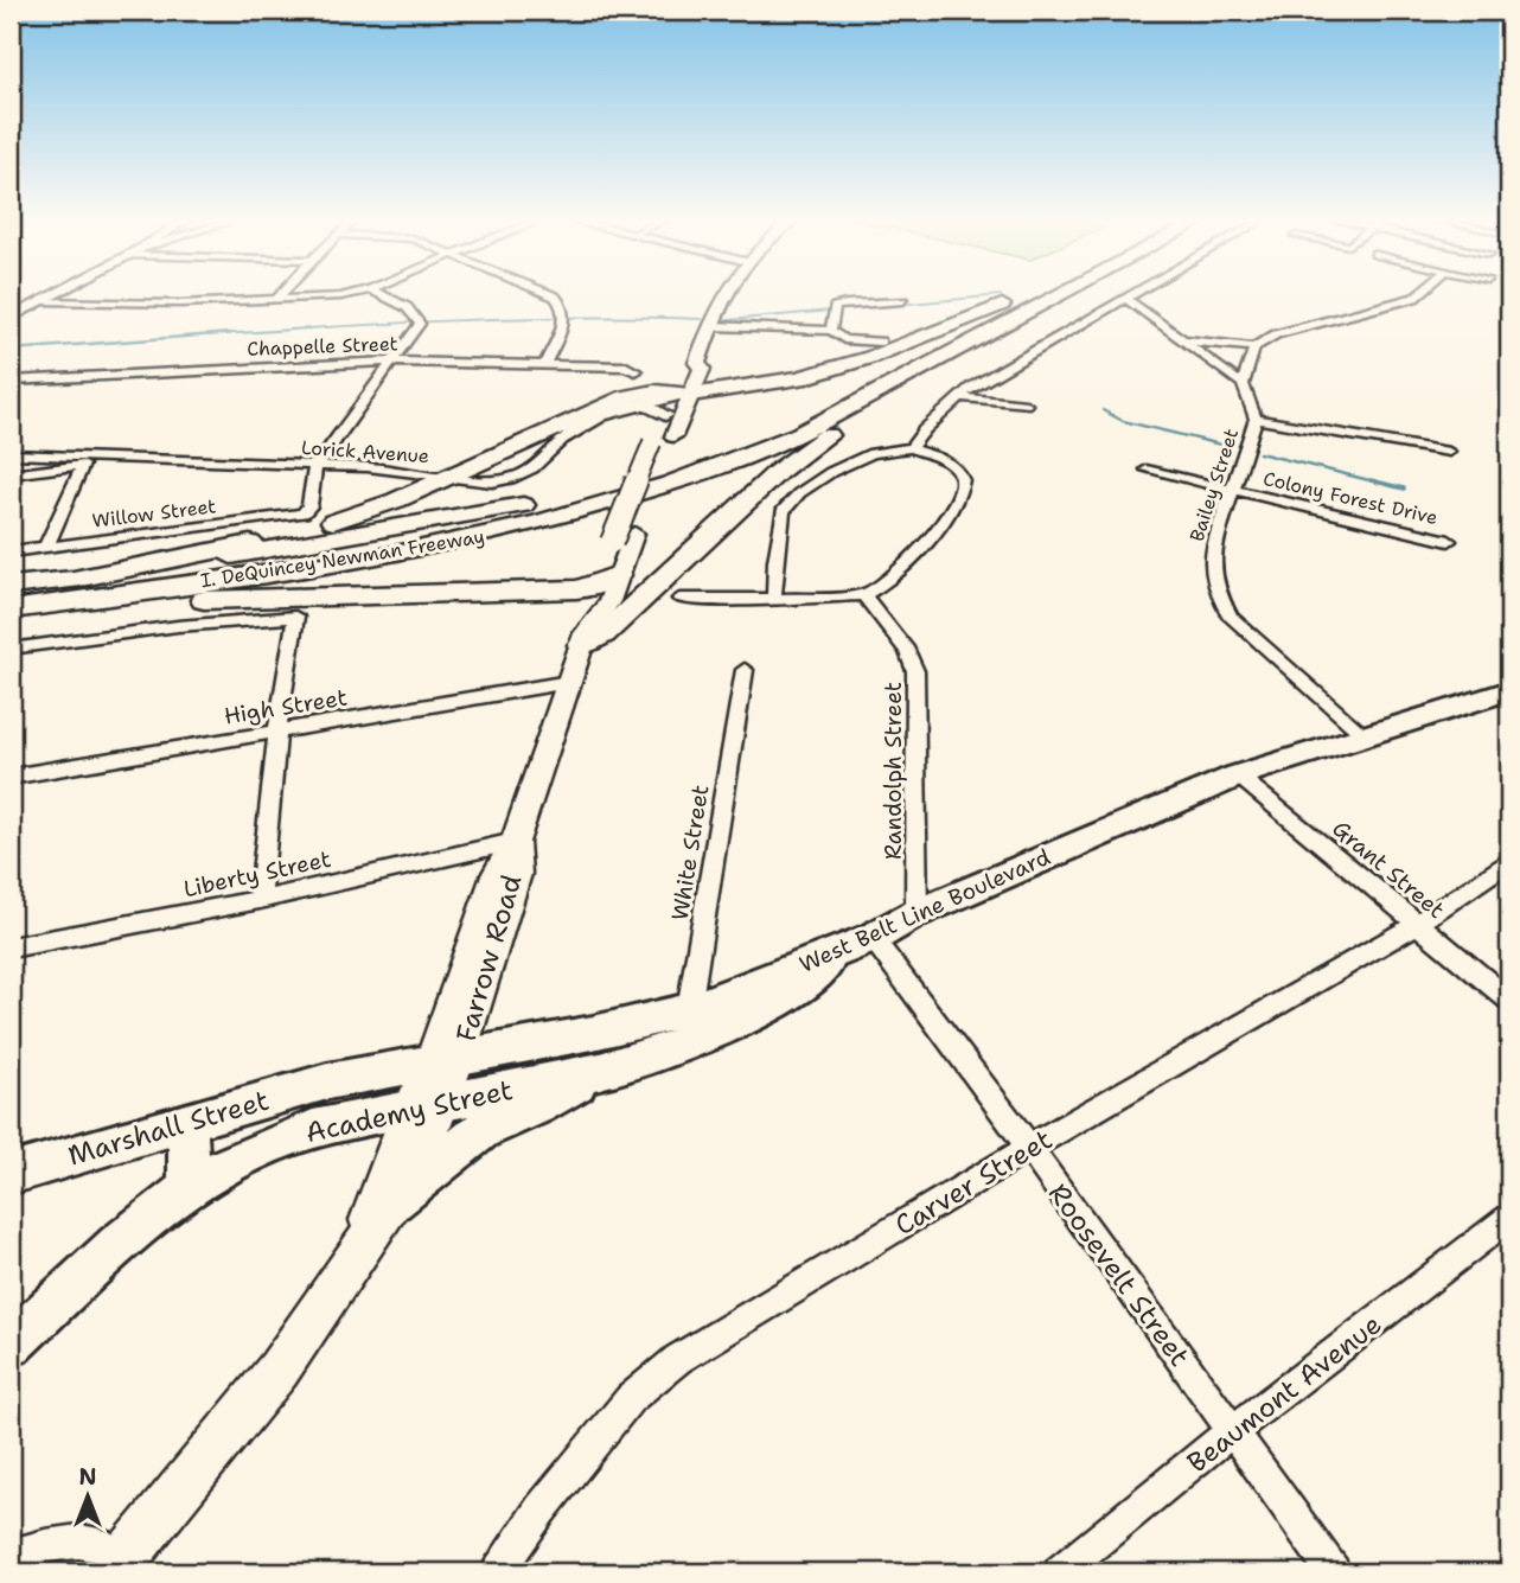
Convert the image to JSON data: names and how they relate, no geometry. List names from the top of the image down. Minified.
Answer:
{"streets":{"highway":["I. DeQuincey Newman Freeway"],"main road":["West Belt Line Boulevard","Farrow Road","Academy Street","Marshall Street"],"street":["Chappelle Street","Lorick Avenue","Bailey Street","Colony Forest Drive","Willow Street","High Street","Randolph Street","White Street","Grant Street","Liberty Street","Carver Street","Roosevelt Street","Beaumont Avenue"]},"crossings":[["Lorick Avenue","Willow Street"],["Bailey Street","Colony Forest Drive"],["Bailey Street","West Belt Line Boulevard"],["High Street","Farrow Road"],["Randolph Street","West Belt Line Boulevard"],["White Street","Academy Street"],["Grant Street","West Belt Line Boulevard"],["Grant Street","Carver Street"],["Liberty Street","Farrow Road"],["West Belt Line Boulevard","Academy Street"],["West Belt Line Boulevard","Roosevelt Street"],["Farrow Road","Academy Street"],["Farrow Road","Marshall Street"],["Academy Street","Roosevelt Street"],["Carver Street","Roosevelt Street"],["Roosevelt Street","Beaumont Avenue"]],"north":"top"}
